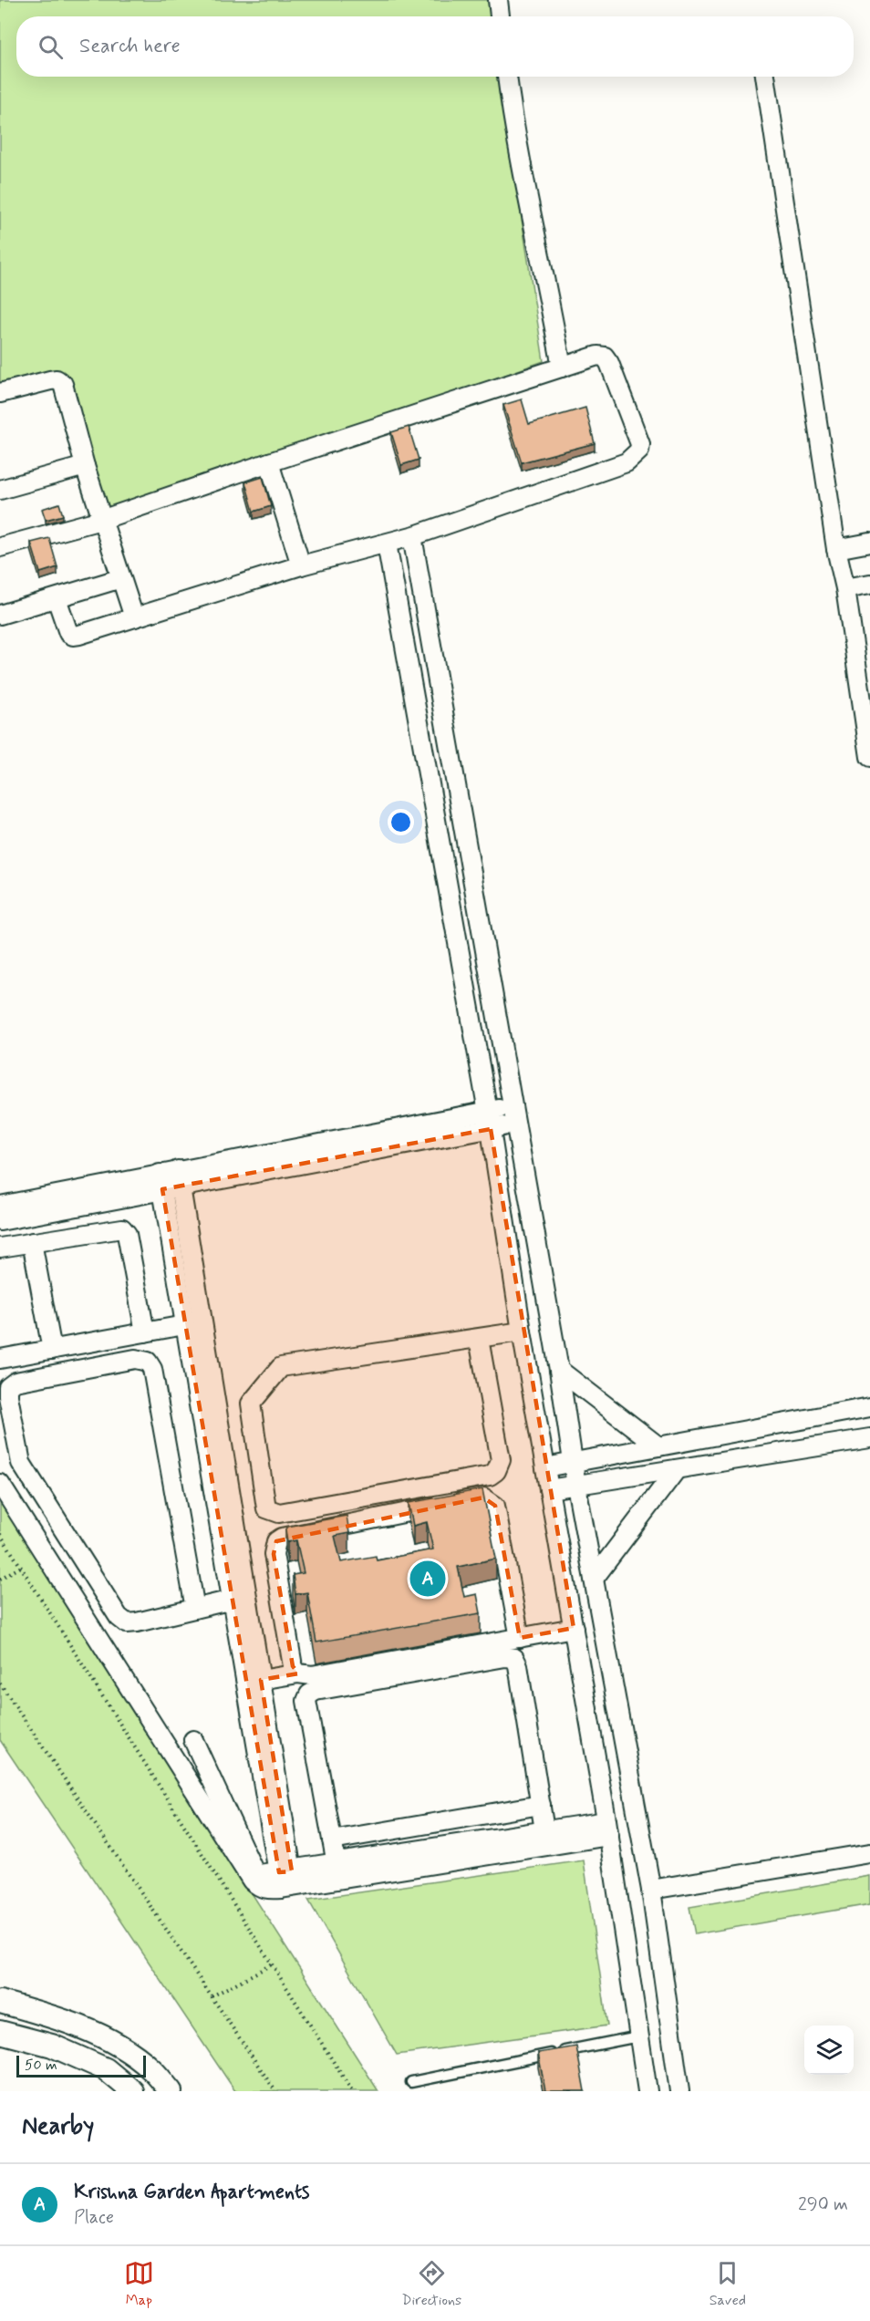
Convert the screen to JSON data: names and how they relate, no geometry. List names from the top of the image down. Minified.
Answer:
{"scale_bar":"50 m","page":{"search":"Search here","pins":"A","scale":"50 m","heading":"Nearby","list":[{"mark":"A","name":"Krishna Garden Apartments","note":"Place","value":"290 m"}],"nav":["Map","Directions","Saved"]}}
